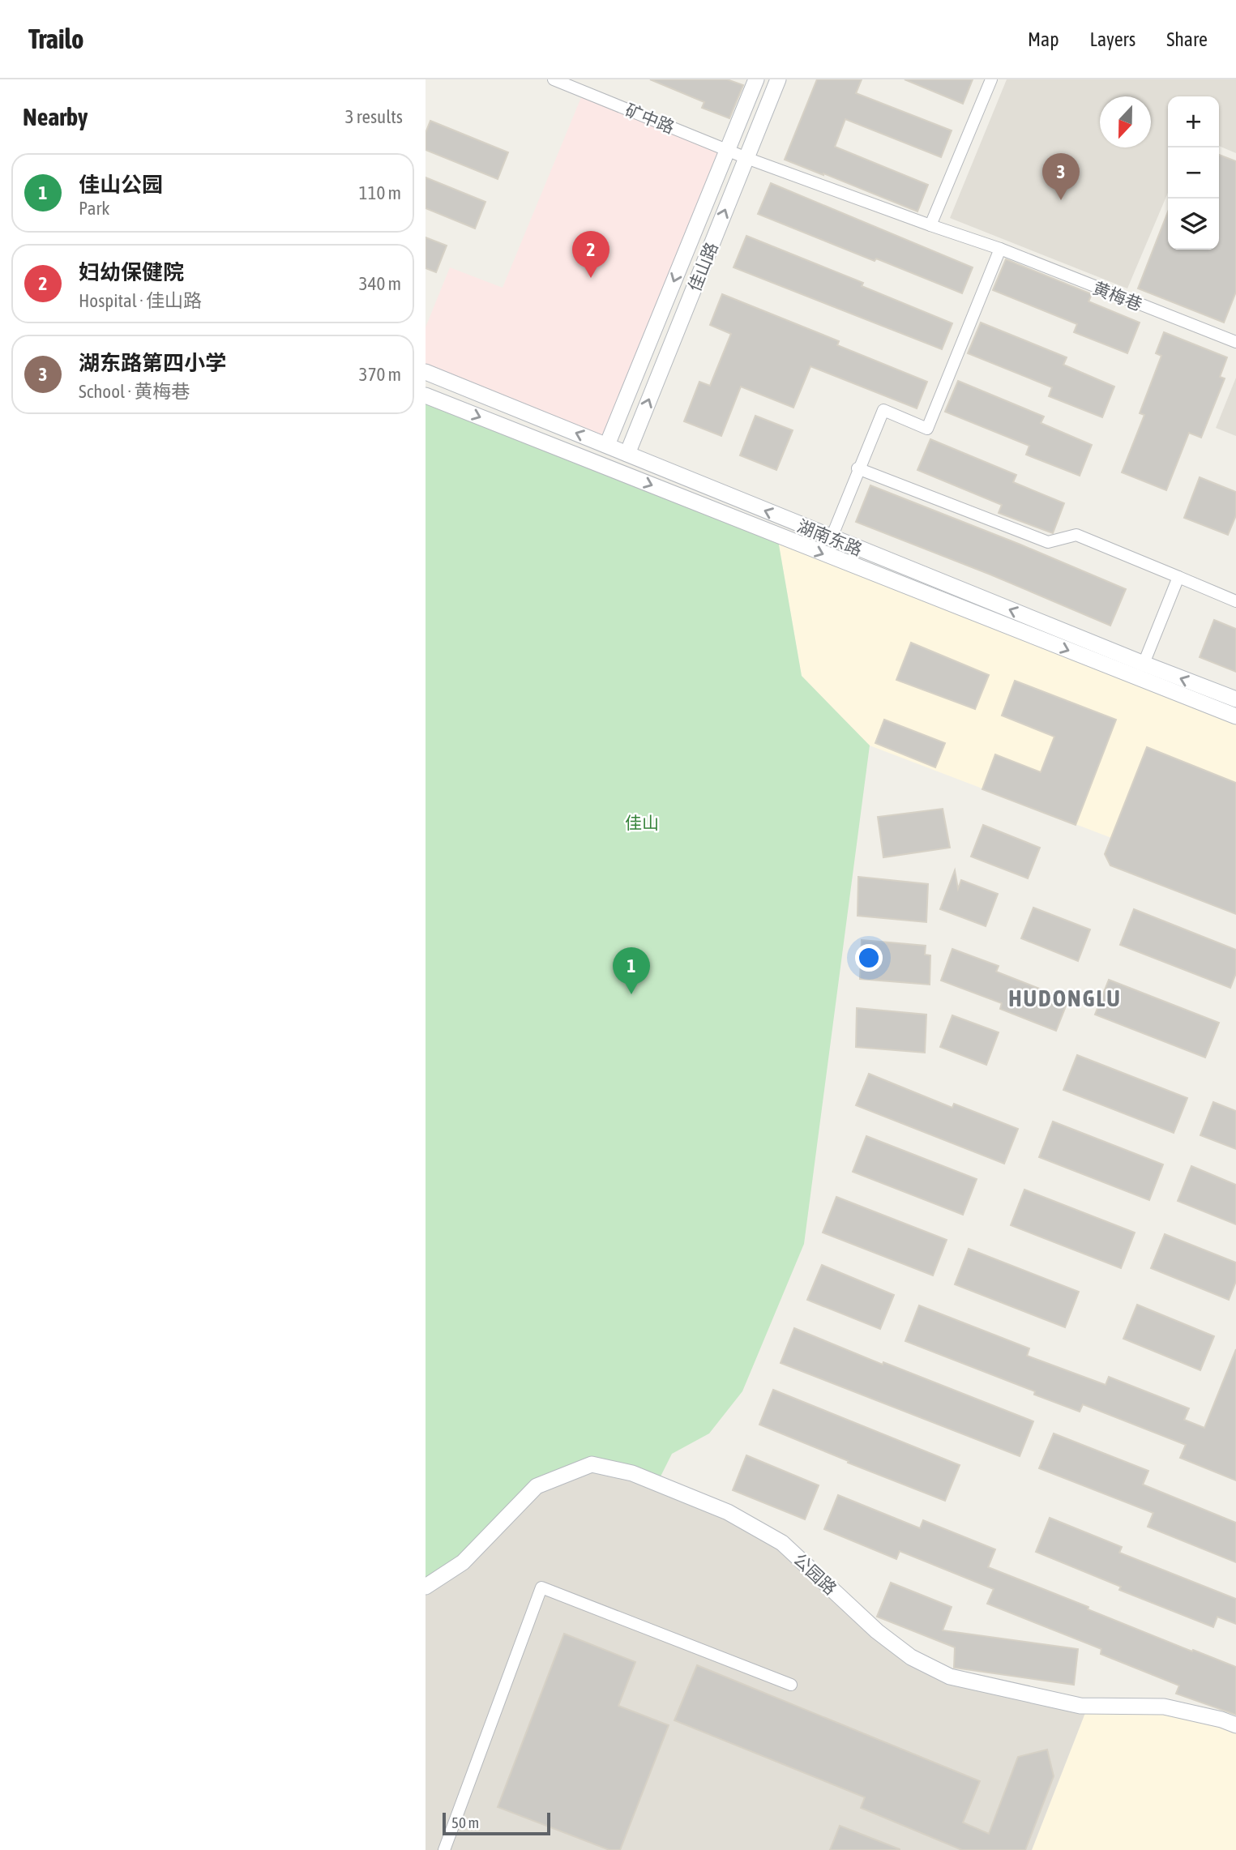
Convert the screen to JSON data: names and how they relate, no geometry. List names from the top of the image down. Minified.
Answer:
{"streets":{"main road":["佳山路","湖南东路","公园路"],"street":["矿中路","黄梅巷"]},"crossings":[["矿中路","佳山路"],["佳山路","湖南东路"]],"districts":["HUDONGLU"],"parks":["佳山"],"scale_bar":"50 m","north":"bottom","page":{"header":"Trailo","nav":["Map","Layers","Share"],"heading":["Nearby","3 results"],"map_buttons":["+","−"],"list":[{"mark":"1","name":"佳山公园","note":"Park","value":"110 m"},{"mark":"2","name":"妇幼保健院","note":"Hospital · 佳山路","value":"340 m"},{"mark":"3","name":"湖东路第四小学","note":"School · 黄梅巷","value":"370 m"}],"pins":["3","2","1"],"scale":"50 m"}}
